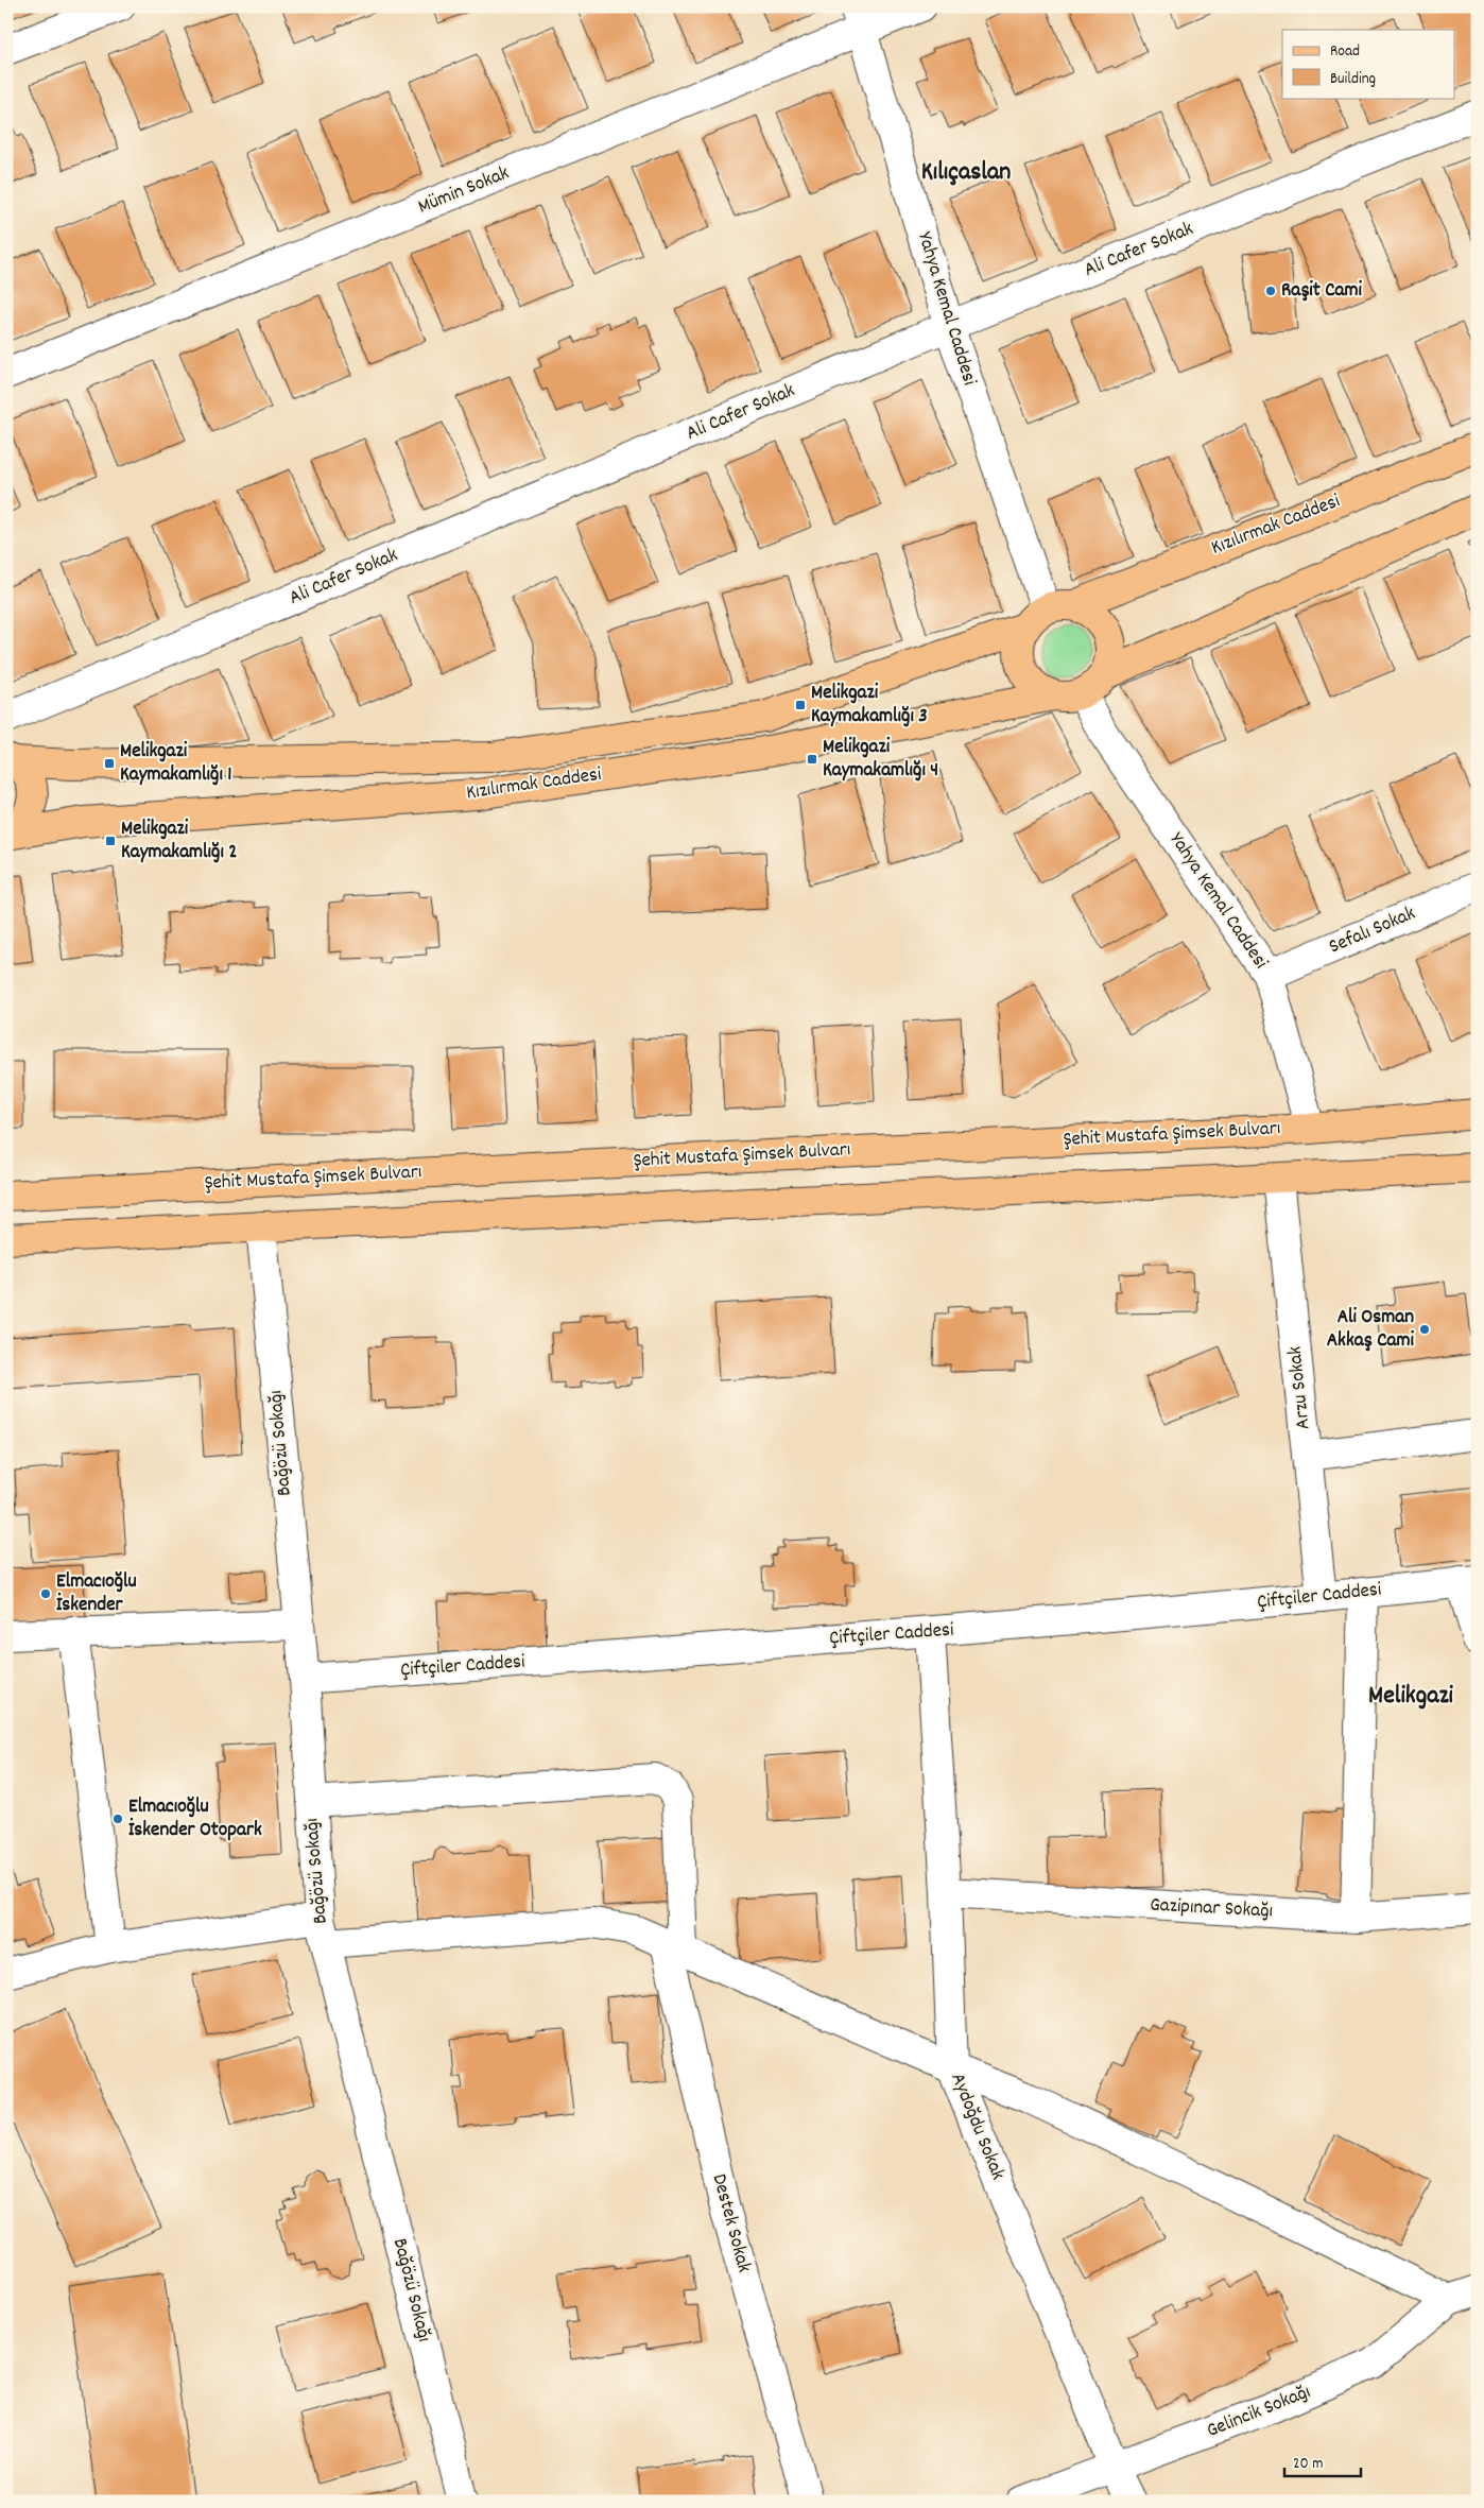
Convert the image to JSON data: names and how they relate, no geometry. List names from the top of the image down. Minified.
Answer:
{"streets":{"main road":["Kızılırmak Caddesi","Şehit Mustafa Şimsek Bulvarı"],"street":["Mümin Sokak","Ali Cafer Sokak","Yahya Kemal Caddesi","Sefalı Sokak","Arzu Sokak","Bağözü Sokağı","Çiftçiler Caddesi","Gazipınar Sokağı","Aydoğdu Sokak","Destek Sokak","Gelincik Sokağı"]},"crossings":[["Mümin Sokak","Yahya Kemal Caddesi"],["Ali Cafer Sokak","Yahya Kemal Caddesi"],["Yahya Kemal Caddesi","Kızılırmak Caddesi"],["Yahya Kemal Caddesi","Sefalı Sokak"],["Yahya Kemal Caddesi","Şehit Mustafa Şimsek Bulvarı"],["Arzu Sokak","Çiftçiler Caddesi"],["Bağözü Sokağı","Çiftçiler Caddesi"],["Bağözü Sokağı","Destek Sokak"],["Çiftçiler Caddesi","Aydoğdu Sokak"],["Gazipınar Sokağı","Aydoğdu Sokak"],["Aydoğdu Sokak","Gelincik Sokağı"]],"districts":["Kılıçaslan","Melikgazi"],"places":{"other":["Raşit Cami","Ali Osman Akkaş Cami","Elmacıoğlu İskender","Elmacıoğlu İskender Otopark"],"transit":["Melikgazi Kaymakamlığı 3","Melikgazi Kaymakamlığı 4","Melikgazi Kaymakamlığı 1","Melikgazi Kaymakamlığı 2"]},"legend":["Road","Building"],"scale_bar":"20 m"}
